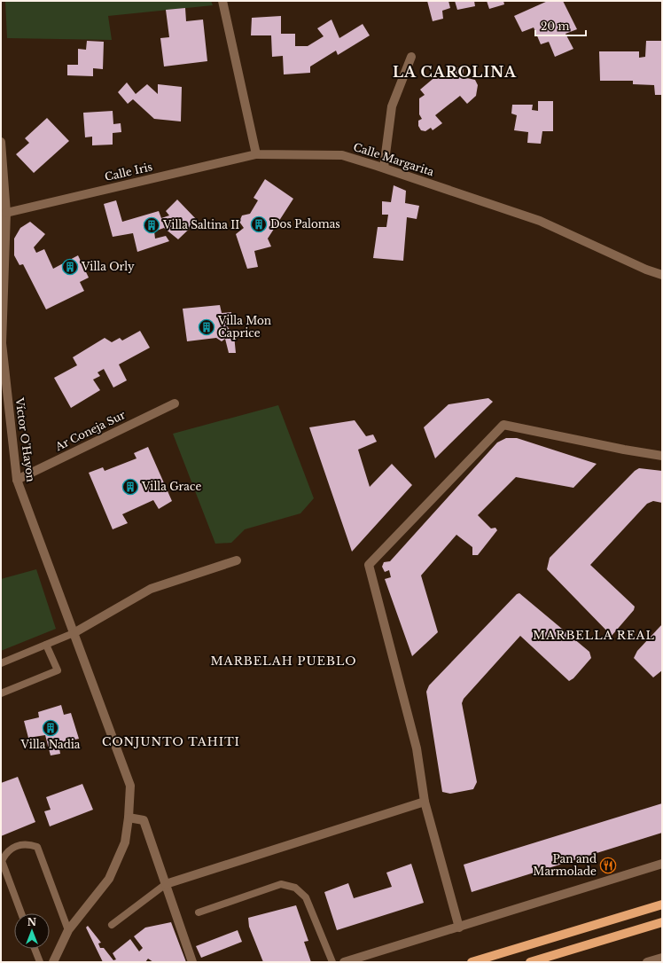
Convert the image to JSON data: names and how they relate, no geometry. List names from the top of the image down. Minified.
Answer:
{"streets":{"street":["Calle Margarita","Calle Iris","Ar Coneja Sur","Víctor O'Hayon"]},"crossings":[["Calle Margarita","Calle Iris"],["Calle Iris","Víctor O'Hayon"],["Ar Coneja Sur","Víctor O'Hayon"]],"districts":["LA CAROLINA","MARBELLA REAL","MARBELAH PUEBLO","CONJUNTO TAHITI"],"places":{"building":["Dos Palomas","Villa Saltina II","Villa Orly","Villa Mon Caprice","Villa Grace","Villa Nadia"],"restaurant":["Pan and Marmolade"]},"scale_bar":"20 m","north":"top"}
